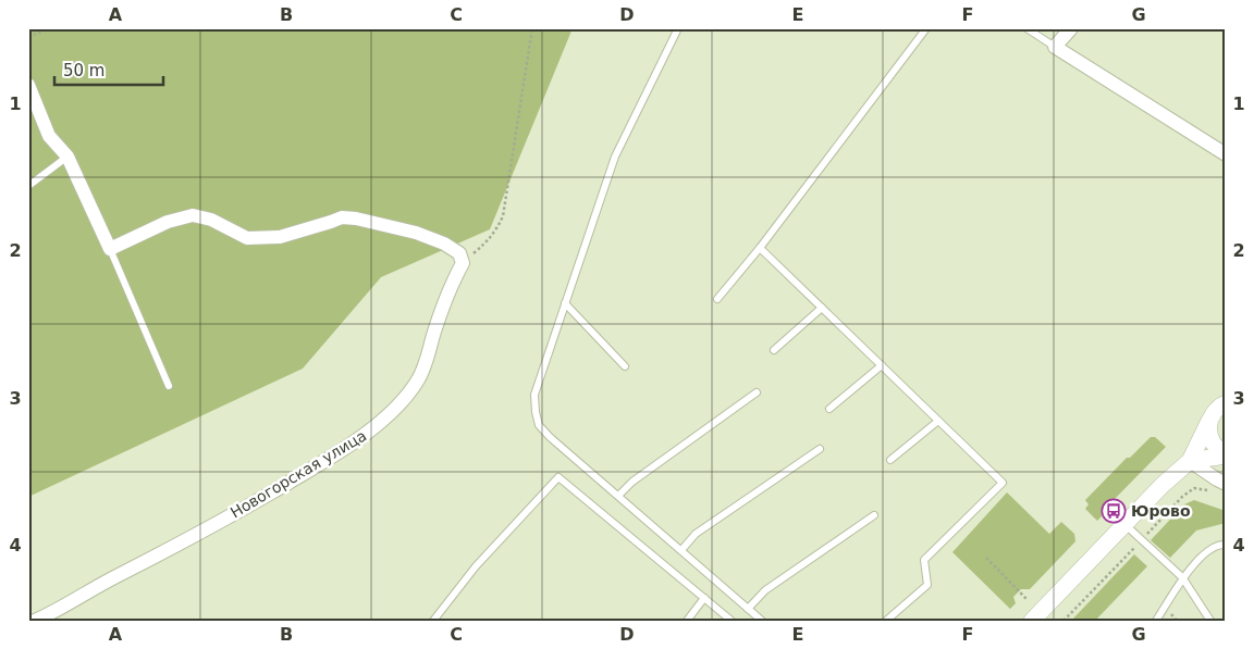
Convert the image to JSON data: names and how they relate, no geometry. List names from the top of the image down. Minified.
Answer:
{"streets":{"street":["Новогорская улица"]},"places":{"bus stop":["Юрово"]},"scale_bar":"50 m","grid":{"columns":["A","B","C","D","E","F","G"],"rows":["1","2","3","4"]}}
